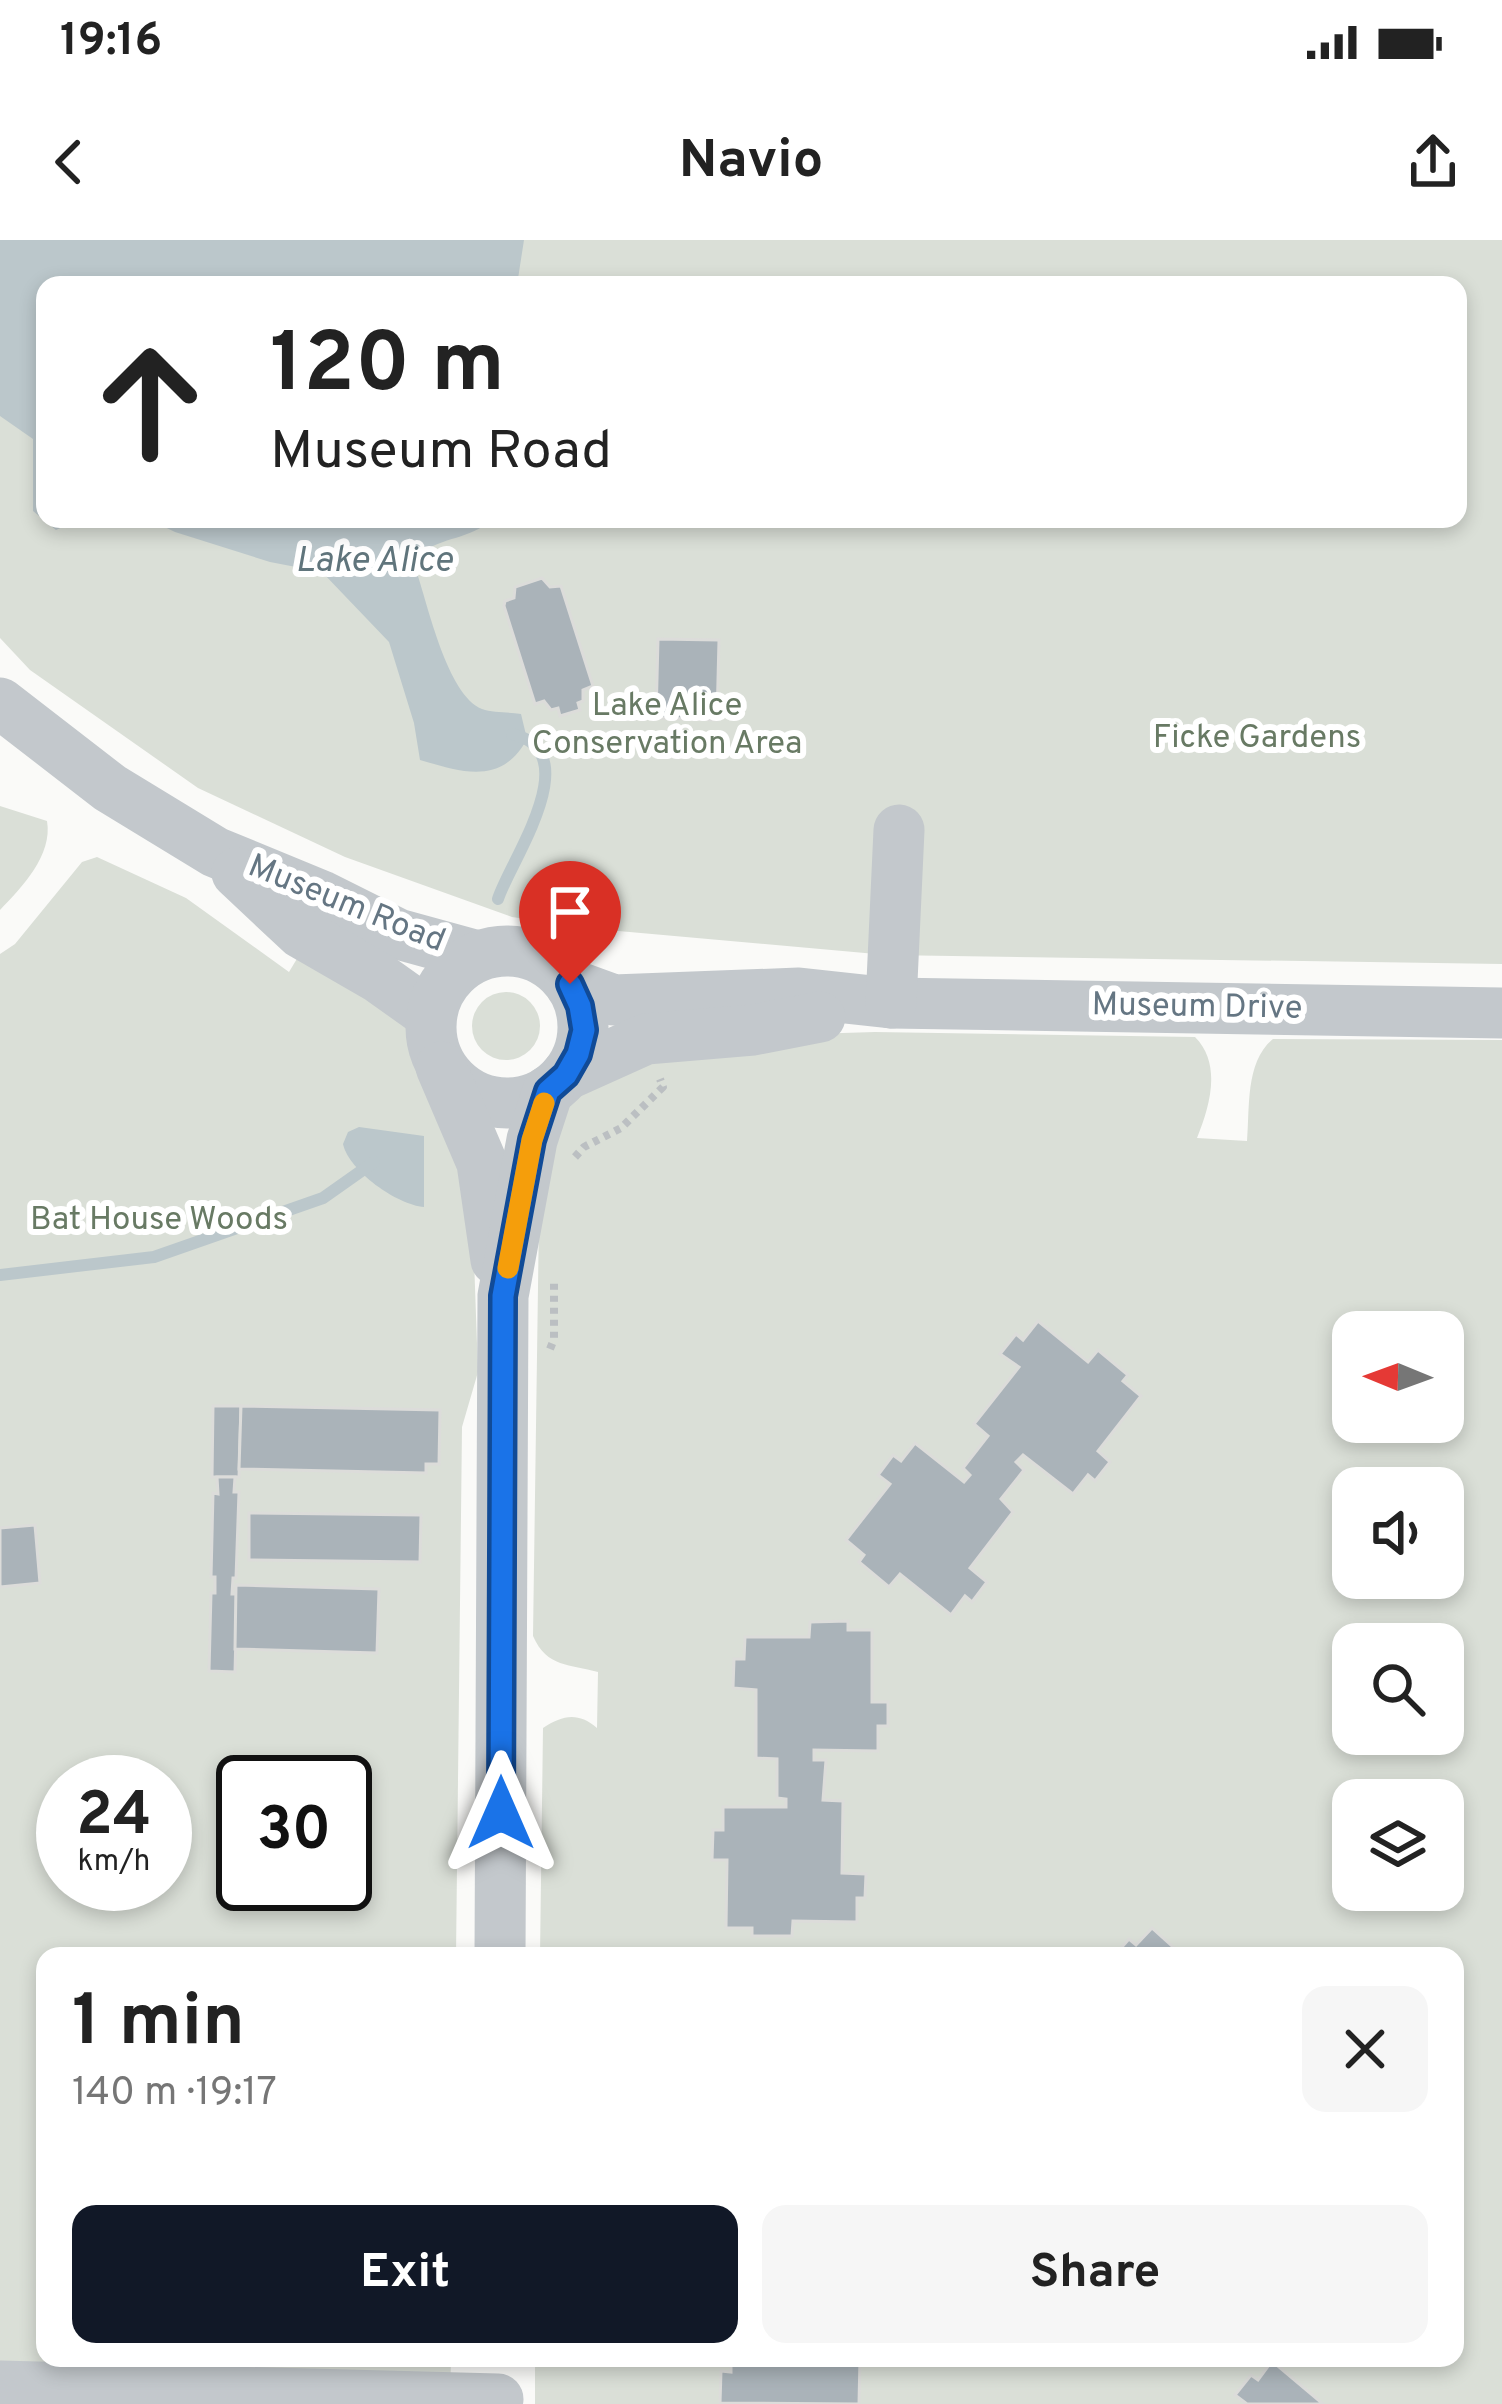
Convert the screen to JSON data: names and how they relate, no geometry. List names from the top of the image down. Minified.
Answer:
{"streets":{"street":["Museum Road","Museum Drive"]},"crossings":[["Museum Road","Museum Drive"]],"water":["Lake Alice"],"parks":["Lake Alice Conservation Area","Ficke Gardens","Bat House Woods"],"north":"left","page":{"status":"19:16","header":"Navio","turn":["120 m","Museum Road"],"speed":"24 km/h","limit":"30","heading":["1 min","140 m · 19:17"],"buttons":["Exit","Share"]}}
